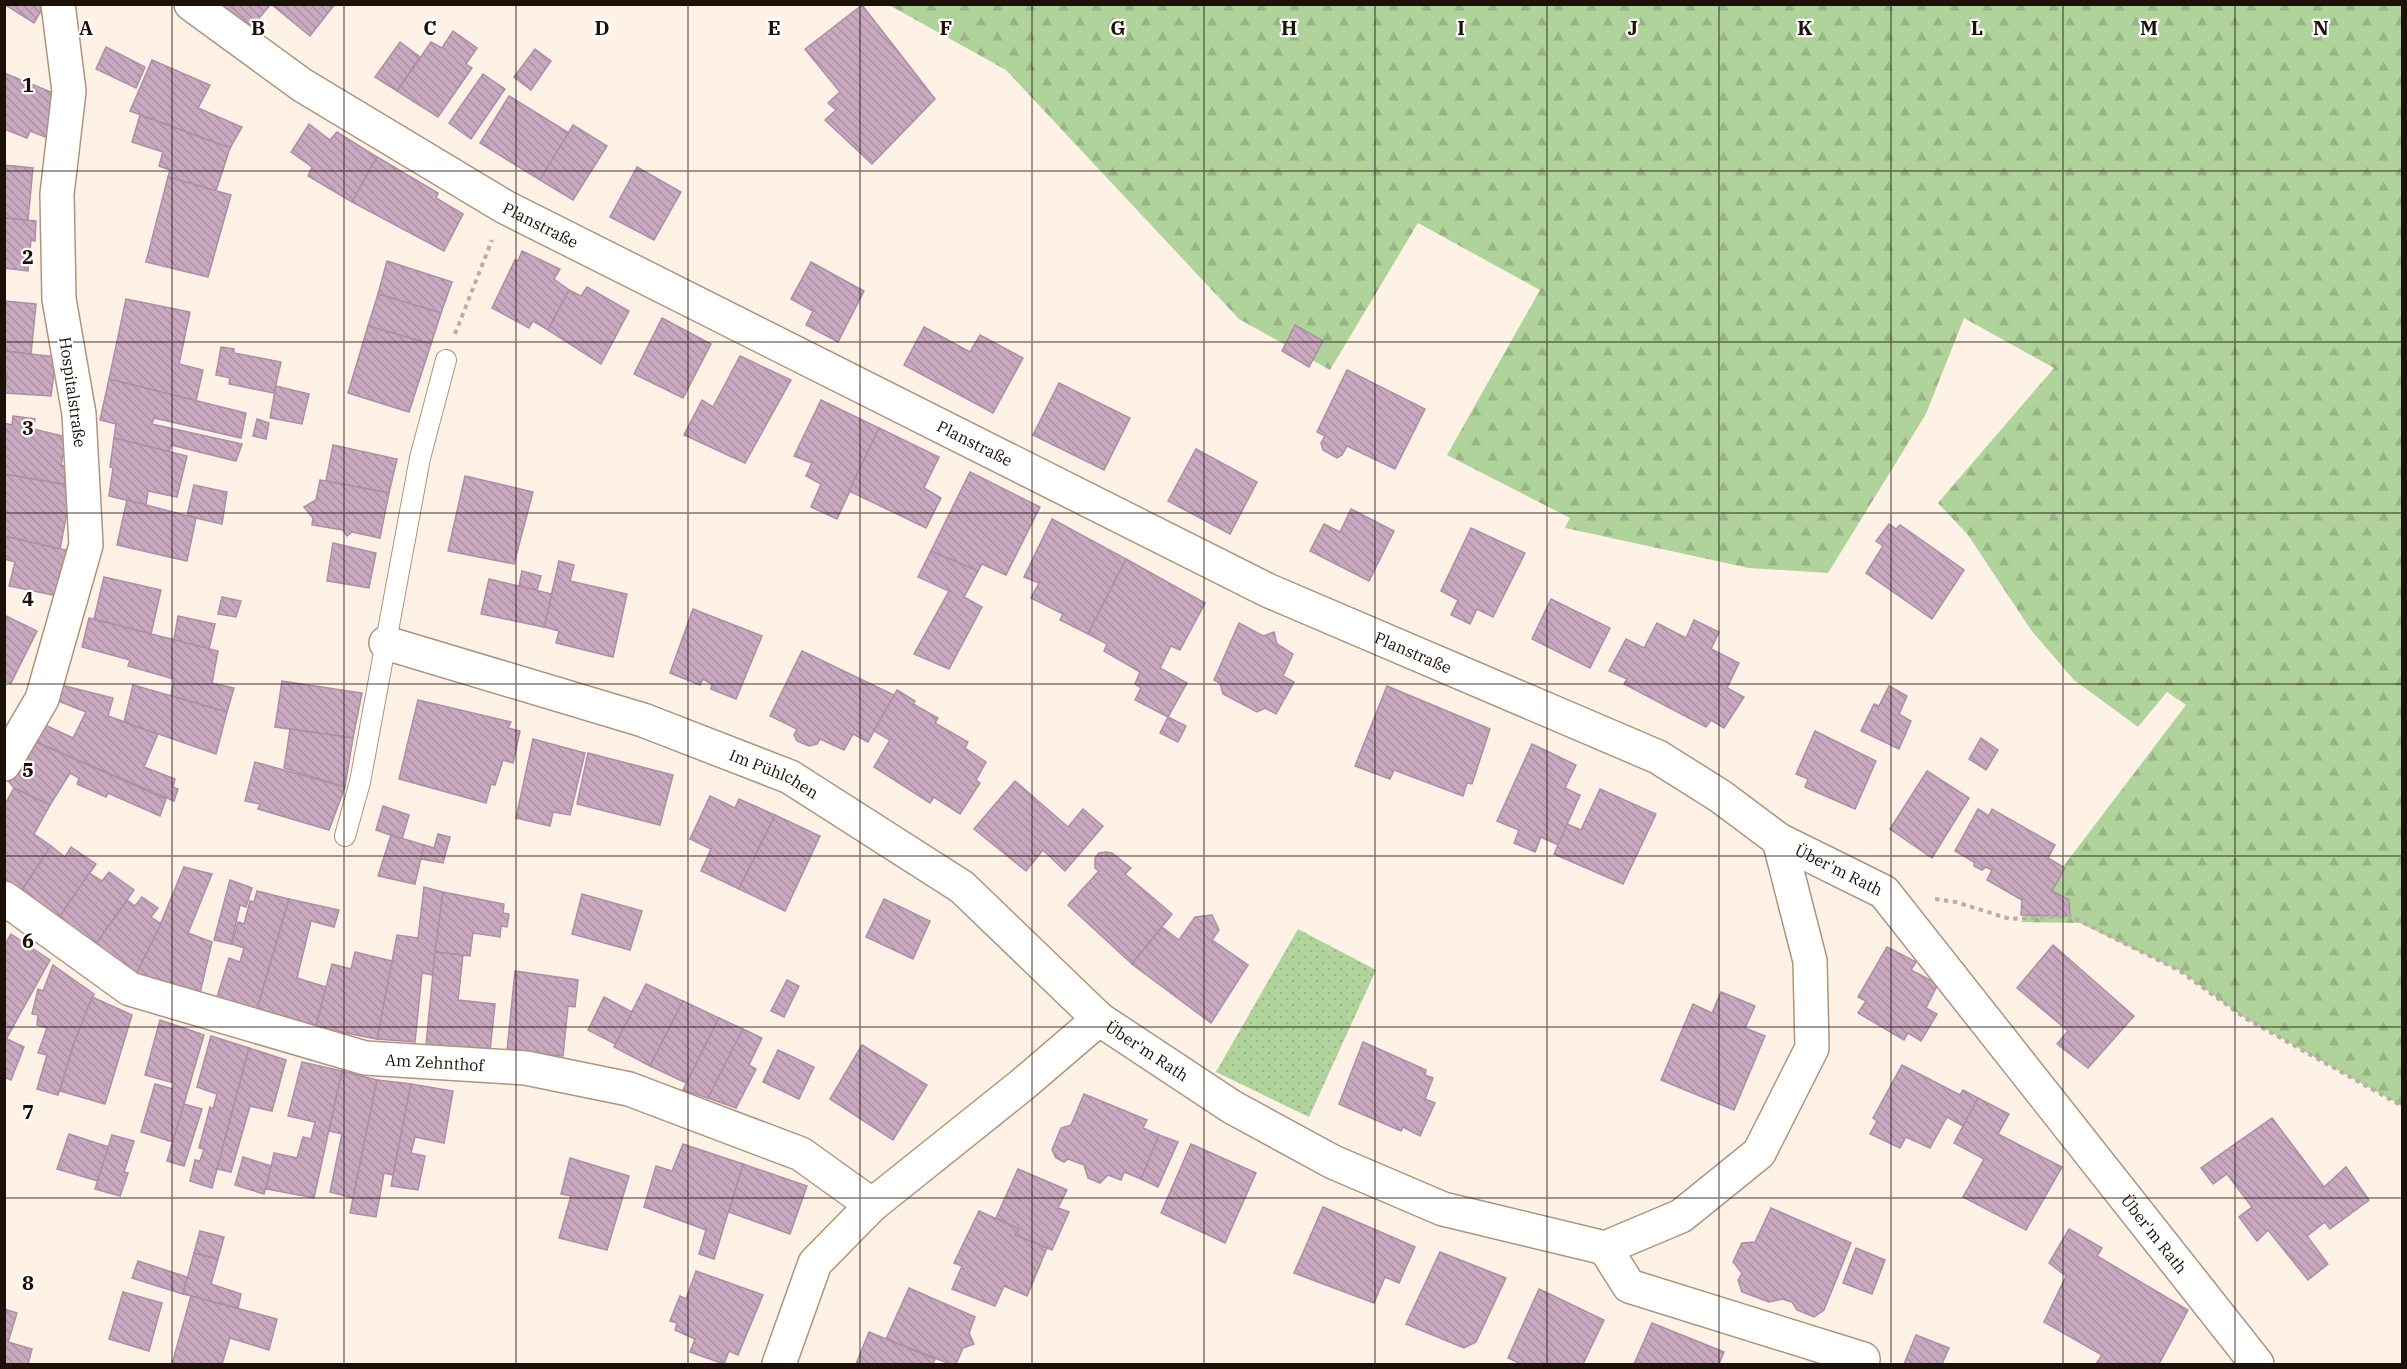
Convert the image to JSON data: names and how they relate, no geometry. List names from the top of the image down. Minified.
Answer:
{"streets":{"street":["Planstraße","Hospitalstraße","Im Pühlchen","Über'm Rath","Am Zehnthof"]},"crossings":[["Planstraße","Über'm Rath"],["Im Pühlchen","Über'm Rath"],["Über'm Rath","Am Zehnthof"]],"grid":{"columns":["A","B","C","D","E","F","G","H","I","J","K","L","M","N"],"rows":["1","2","3","4","5","6","7","8"]}}
